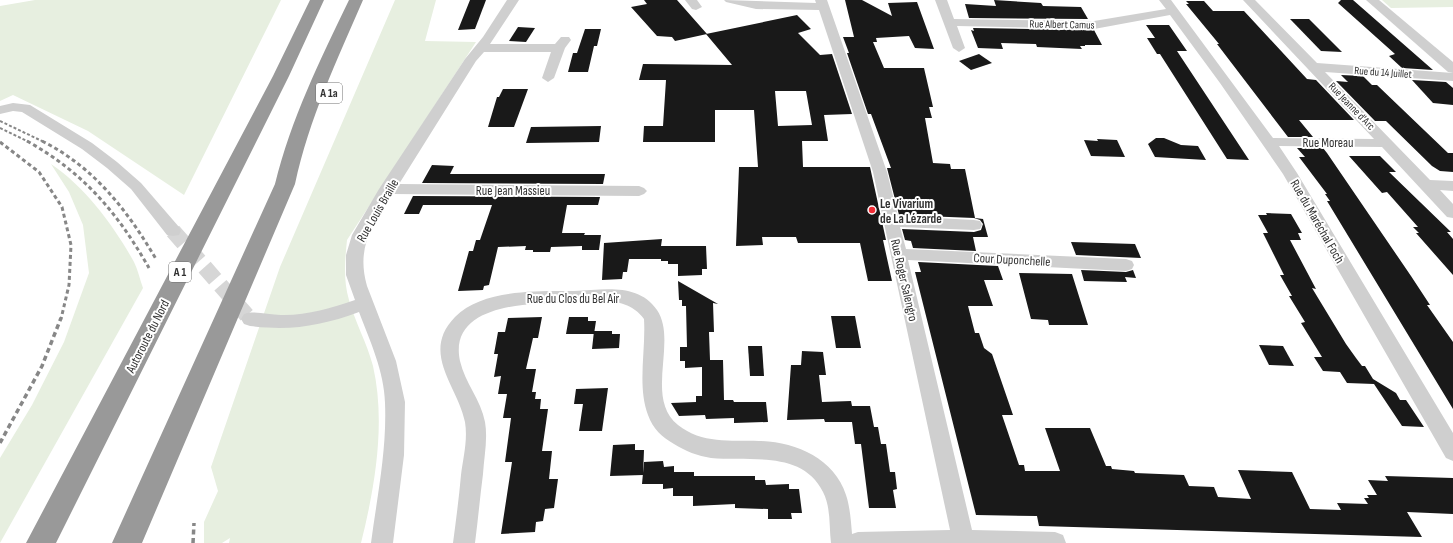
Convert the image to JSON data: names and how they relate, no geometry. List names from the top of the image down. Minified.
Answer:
{"streets":{"highway":["A 1a","A 1","Autoroute du Nord"],"street":["Rue Albert Camus","Rue du 14 Juillet","Rue Jeanne d'Arc","Rue Moreau","Rue Jean Massieu","Rue Louis Braille","Rue du Maréchal Foch","Cour Duponchelle","Rue Roger Salengro","Rue du Clos du Bel Air"]},"crossings":[["Rue Albert Camus","Rue du Maréchal Foch"],["Rue du 14 Juillet","Rue Jeanne d'Arc"],["Rue Jeanne d'Arc","Rue Moreau"],["Rue Moreau","Rue du Maréchal Foch"],["Rue Jean Massieu","Rue Louis Braille"],["Cour Duponchelle","Rue Roger Salengro"]],"places":["Le Vivarium de La Lézarde"]}
